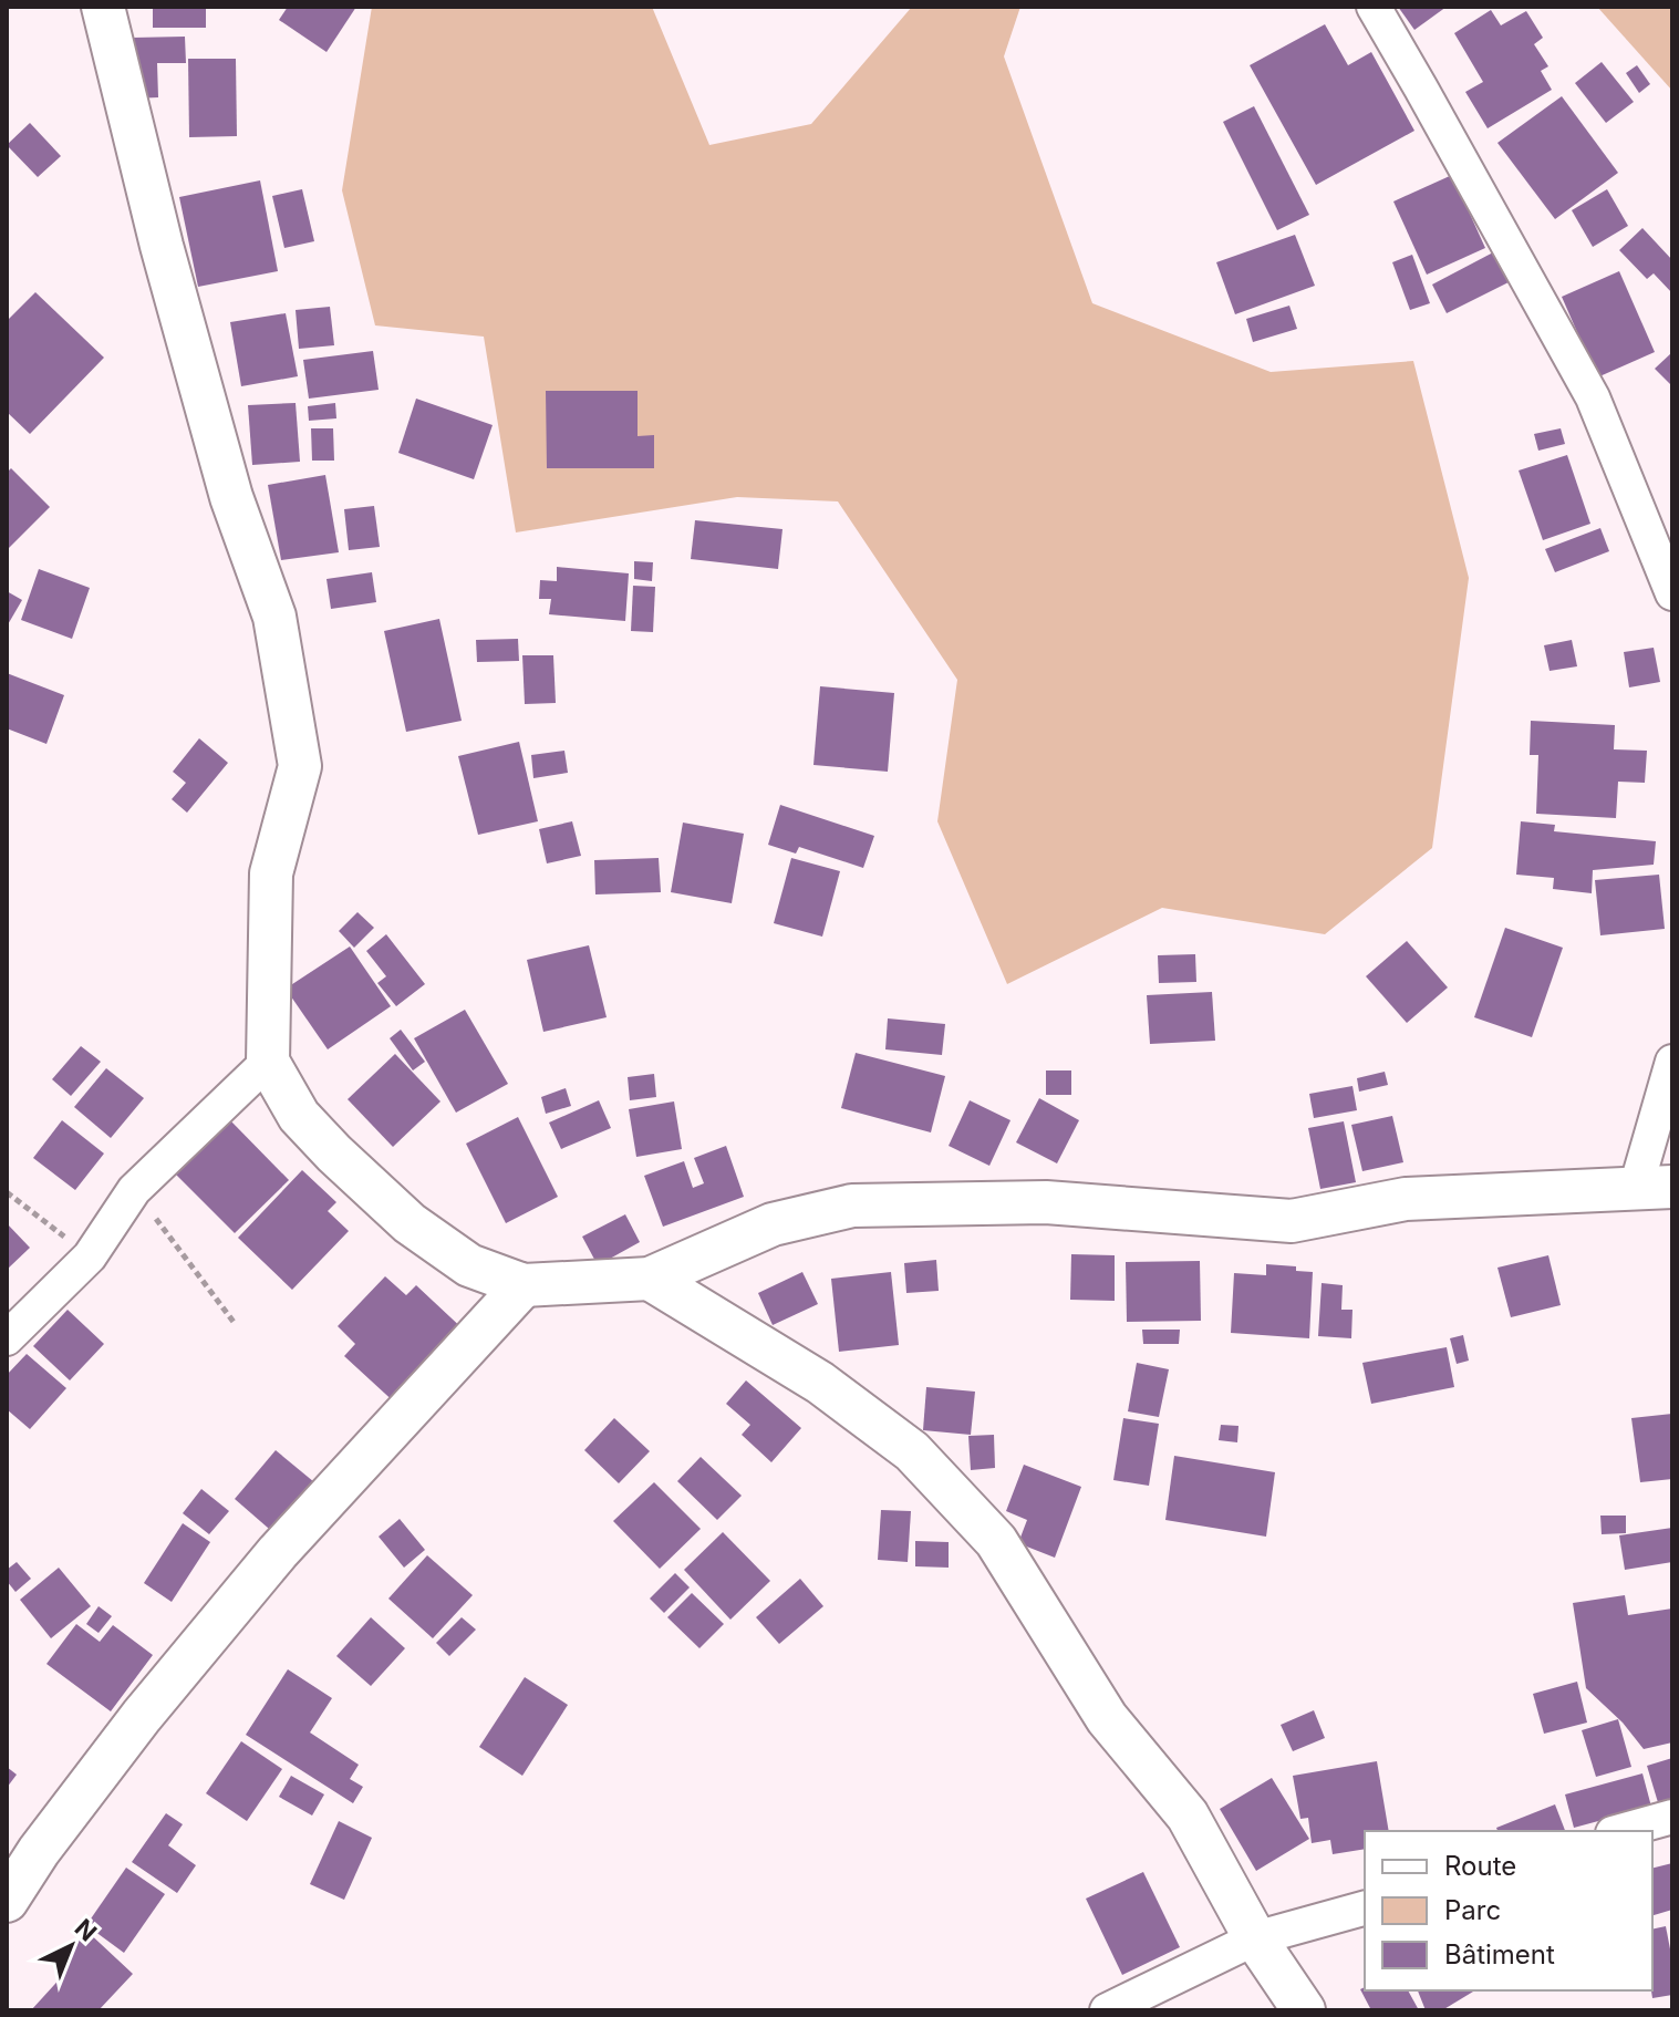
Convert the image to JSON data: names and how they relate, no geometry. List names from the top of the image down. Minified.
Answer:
{"legend":["Route","Parc","Bâtiment"],"north":"top right"}
